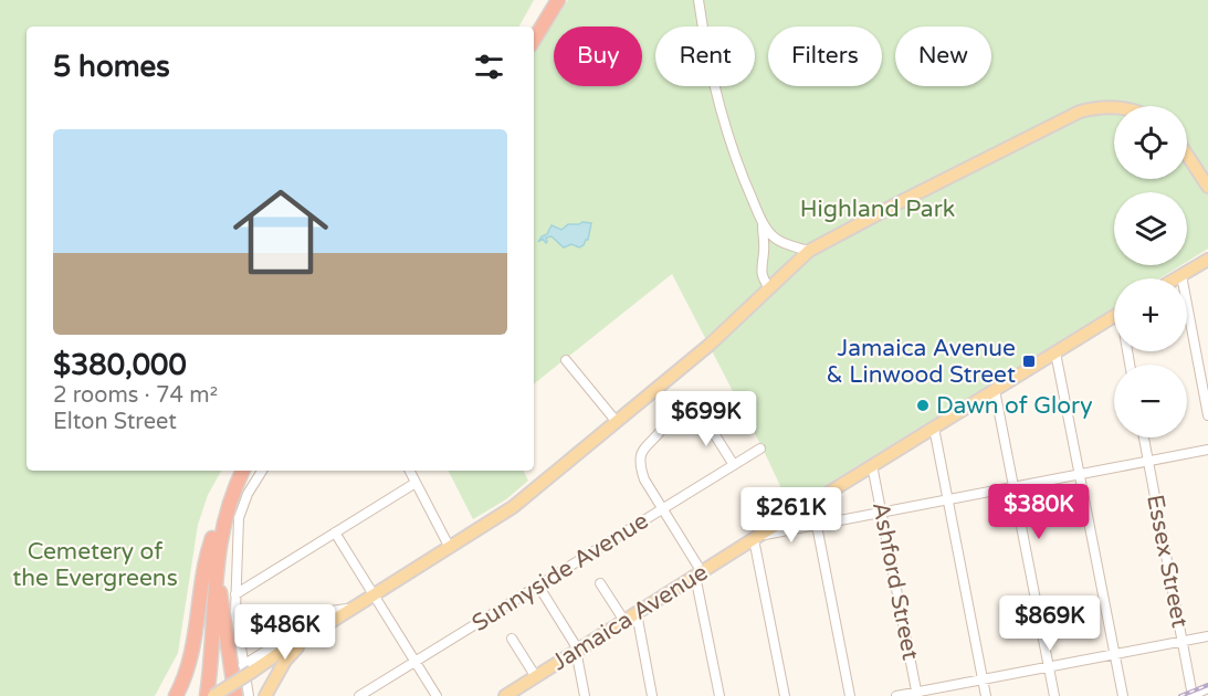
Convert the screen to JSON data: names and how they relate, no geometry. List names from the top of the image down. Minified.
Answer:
{"streets":{"main road":["Jamaica Avenue"],"street":["Essex Street","Sunnyside Avenue","Ashford Street"]},"crossings":[["Ashford Street","Jamaica Avenue"]],"parks":["Highland Park","Cemetery of the Evergreens"],"places":{"transit":["Jamaica Avenue & Linwood Street"],"other":["Dawn of Glory"]},"page":{"chip":["Buy","Rent","Filters","New"],"heading":"5 homes","map_buttons":["+","−"],"list":[{"name":"$380,000","note":"2 rooms · 74 m² · Elton Street"}],"price":["$699K","$380K","$261K","$869K","$486K"]}}
